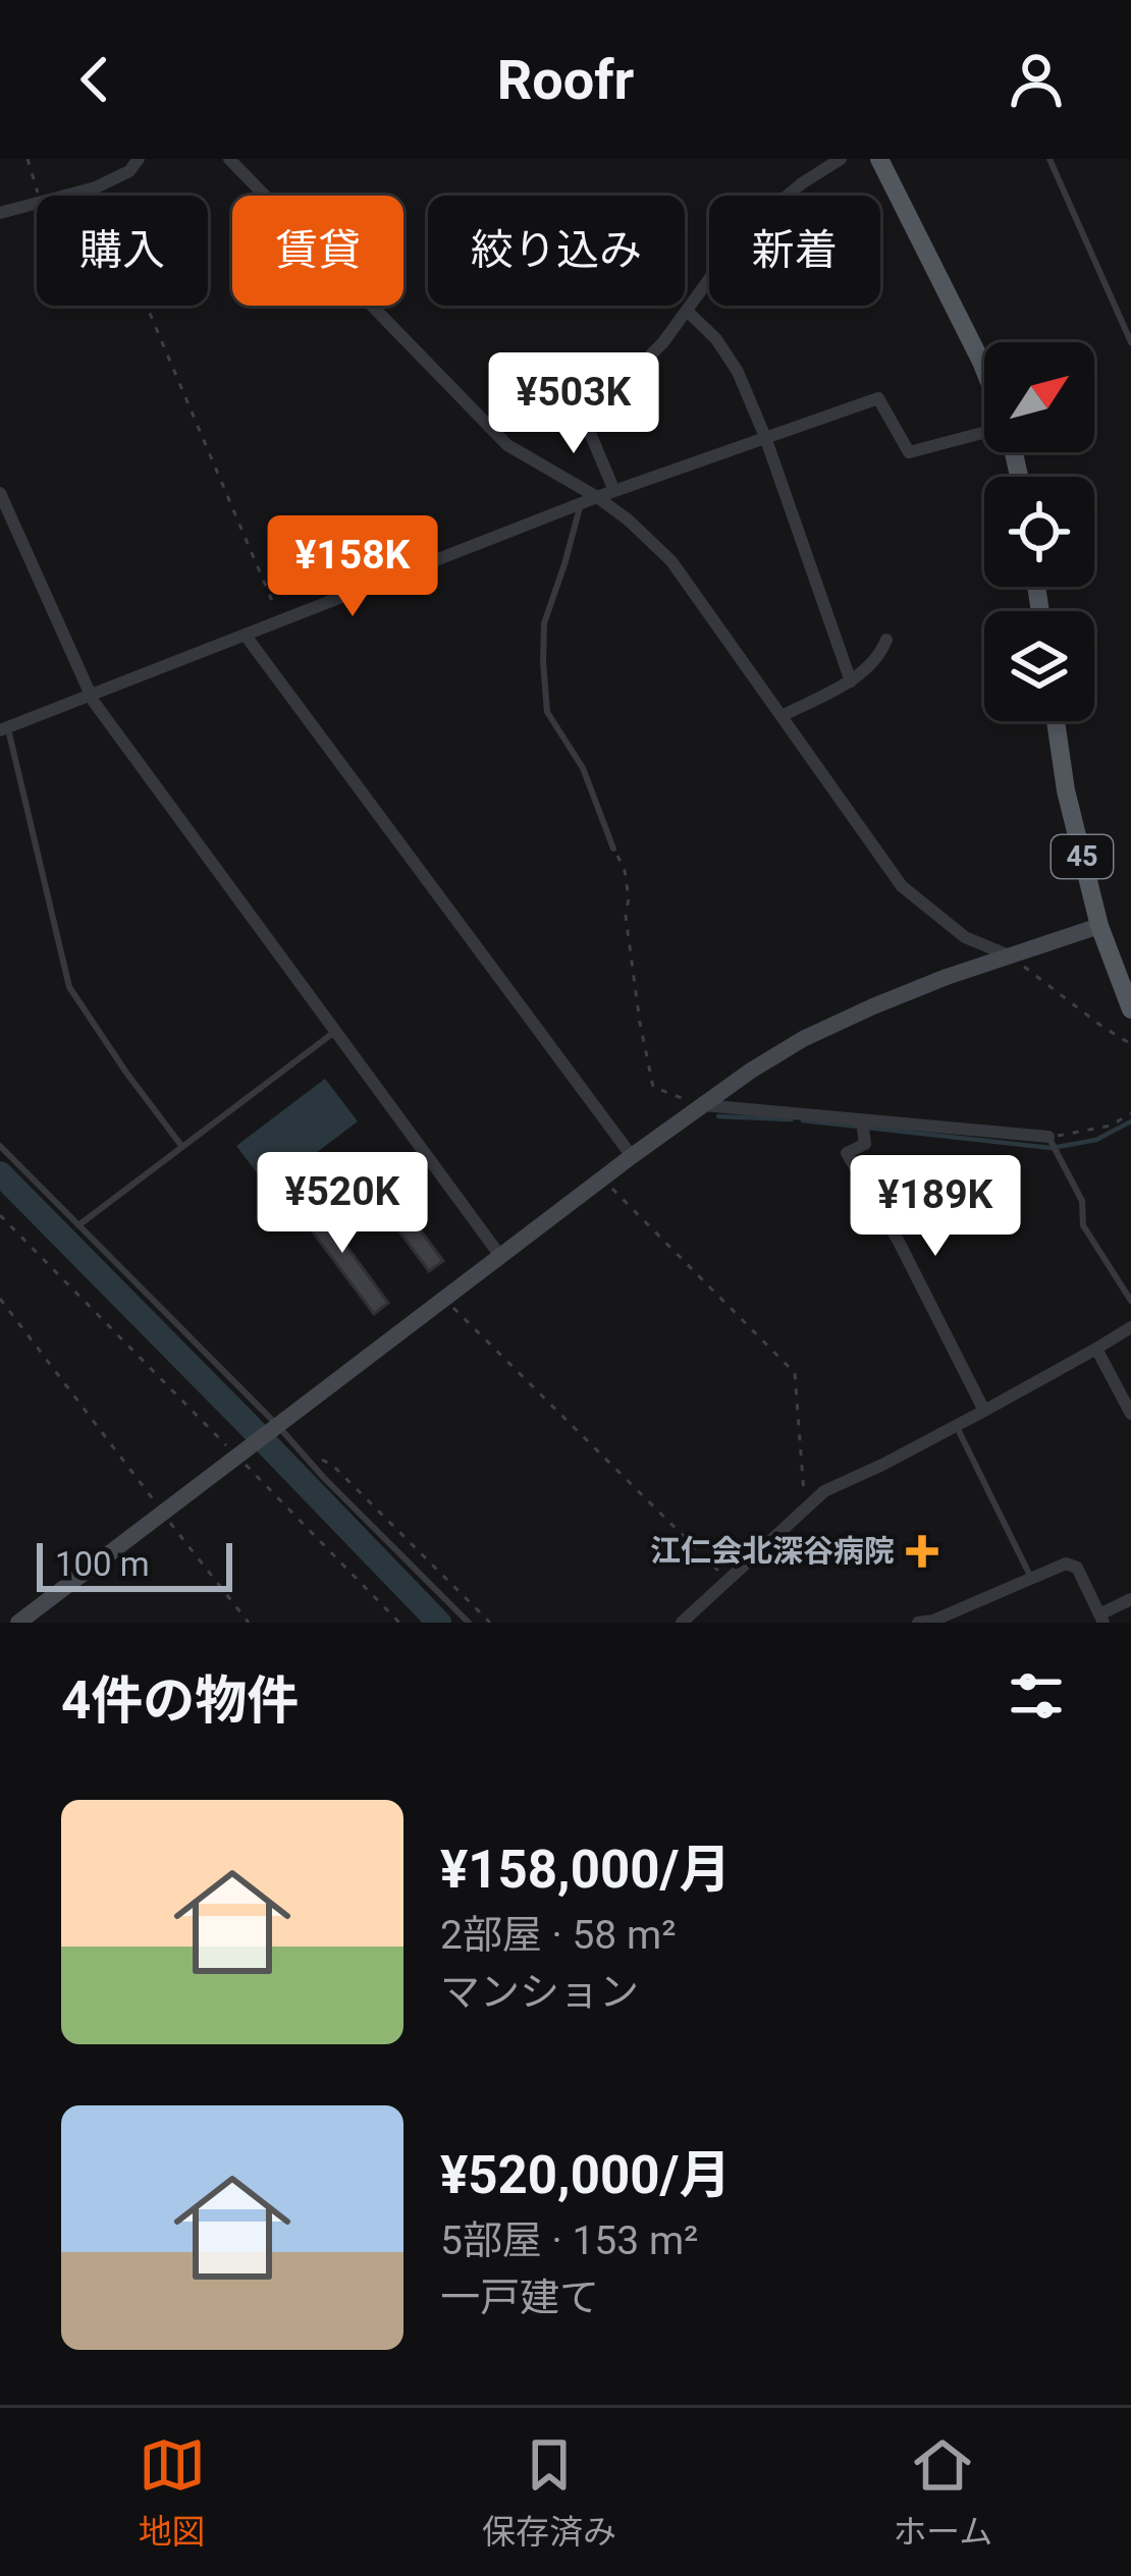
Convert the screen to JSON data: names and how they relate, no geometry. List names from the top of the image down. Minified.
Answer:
{"streets":{"main road":["45"]},"places":{"health":["江仁会北深谷病院"]},"scale_bar":"100 m","north":"top right","page":{"header":"Roofr","chip":["購入","賃貸","絞り込み","新着"],"price":["¥503K","¥158K","¥520K","¥189K"],"scale":"100 m","heading":"4件の物件","list":[{"name":"¥158,000/月","note":"2部屋 · 58 m² · マンション"},{"name":"¥520,000/月","note":"5部屋 · 153 m² · 一戸建て"}],"tabs":["地図","保存済み","ホーム"]}}
